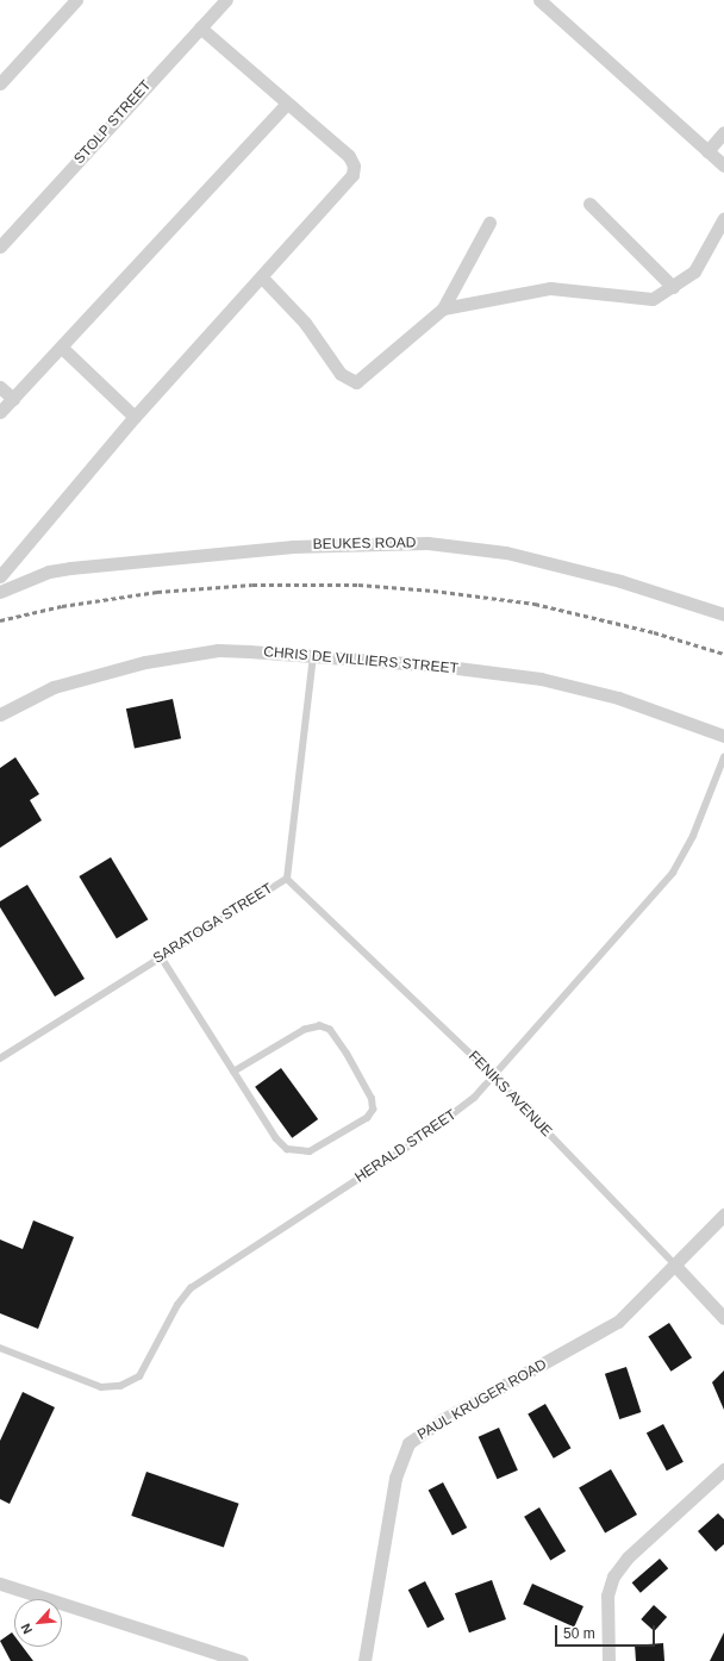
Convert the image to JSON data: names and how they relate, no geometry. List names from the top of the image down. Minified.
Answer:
{"streets":{"street":["STOLP STREET","BEUKES ROAD","CHRIS DE VILLIERS STREET","FENIKS AVENUE","PAUL KRUGER ROAD"],"lane":["SARATOGA STREET","HERALD STREET"]},"crossings":[["CHRIS DE VILLIERS STREET","SARATOGA STREET"],["SARATOGA STREET","FENIKS AVENUE"],["FENIKS AVENUE","HERALD STREET"],["FENIKS AVENUE","PAUL KRUGER ROAD"]],"scale_bar":"50 m","north":"bottom left"}
